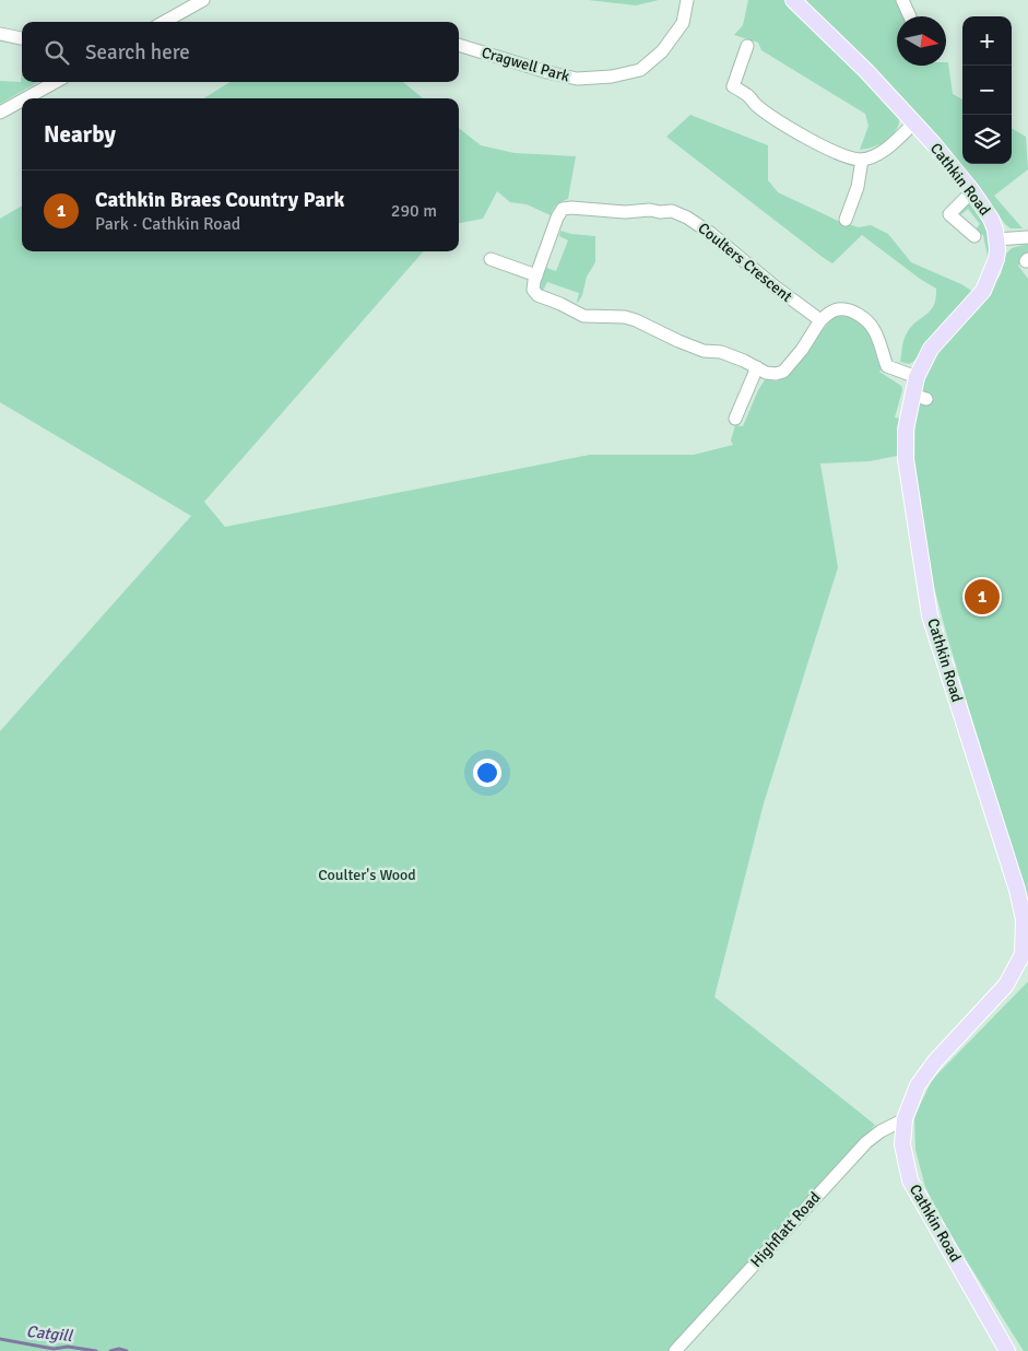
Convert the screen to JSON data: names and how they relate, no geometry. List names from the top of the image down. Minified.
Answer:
{"streets":{"main road":["Cathkin Road"],"street":["Cragwell Park","Coulters Crescent","Highflatt Road"]},"crossings":[["Cathkin Road","Highflatt Road"]],"water":["Catgill"],"parks":["Coulter's Wood"],"north":"right","page":{"map_buttons":["+","−"],"search":"Search here","heading":"Nearby","list":[{"mark":"1","name":"Cathkin Braes Country Park","note":"Park · Cathkin Road","value":"290 m"}],"pins":"1"}}
